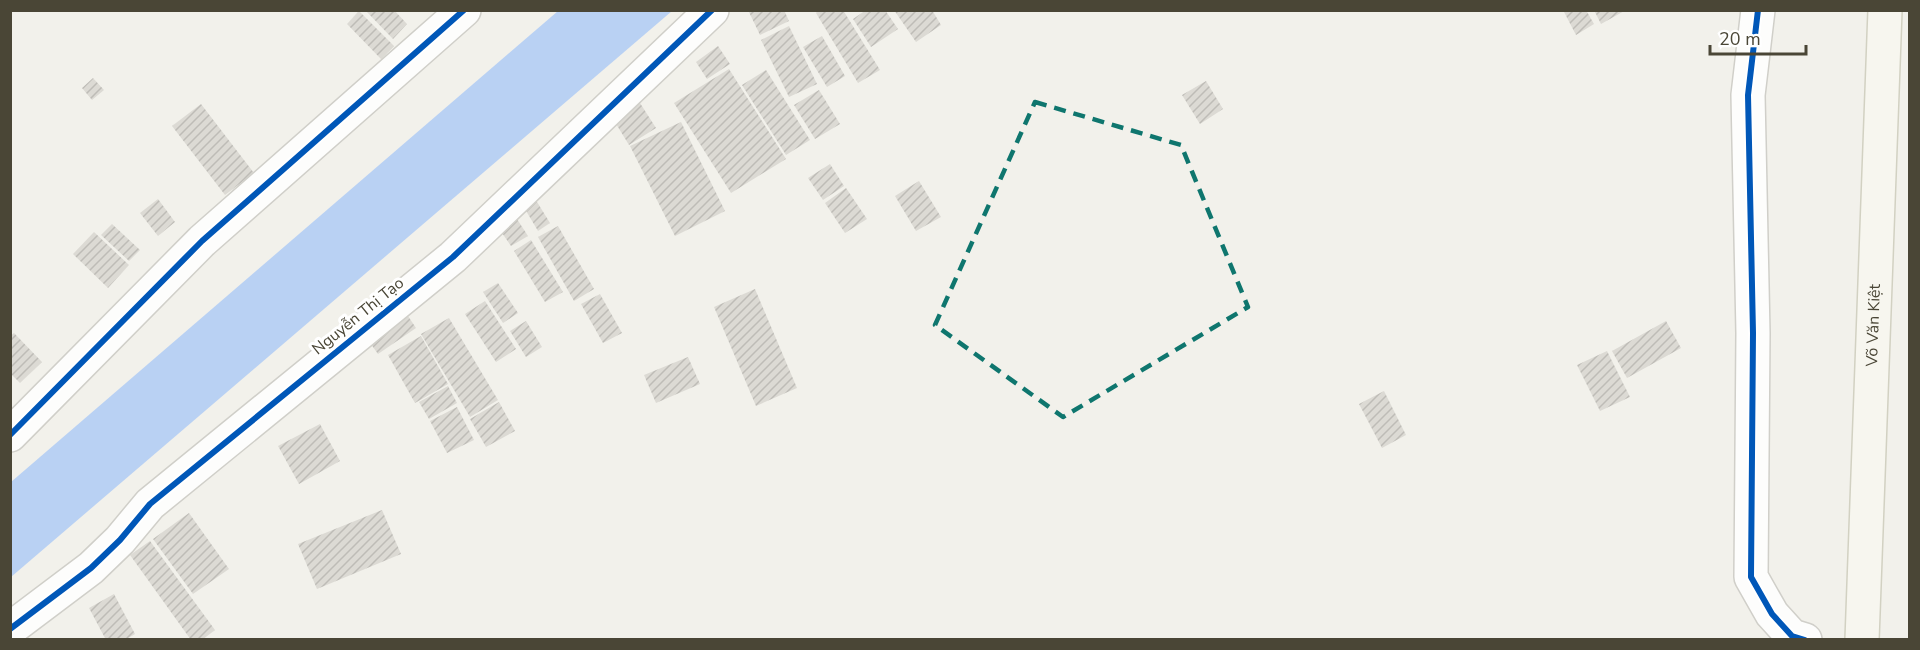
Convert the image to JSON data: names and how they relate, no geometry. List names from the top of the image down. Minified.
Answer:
{"streets":{"main road":["Võ Văn Kiệt"],"street":["Nguyễn Thị Tạo"]},"scale_bar":"20 m"}
